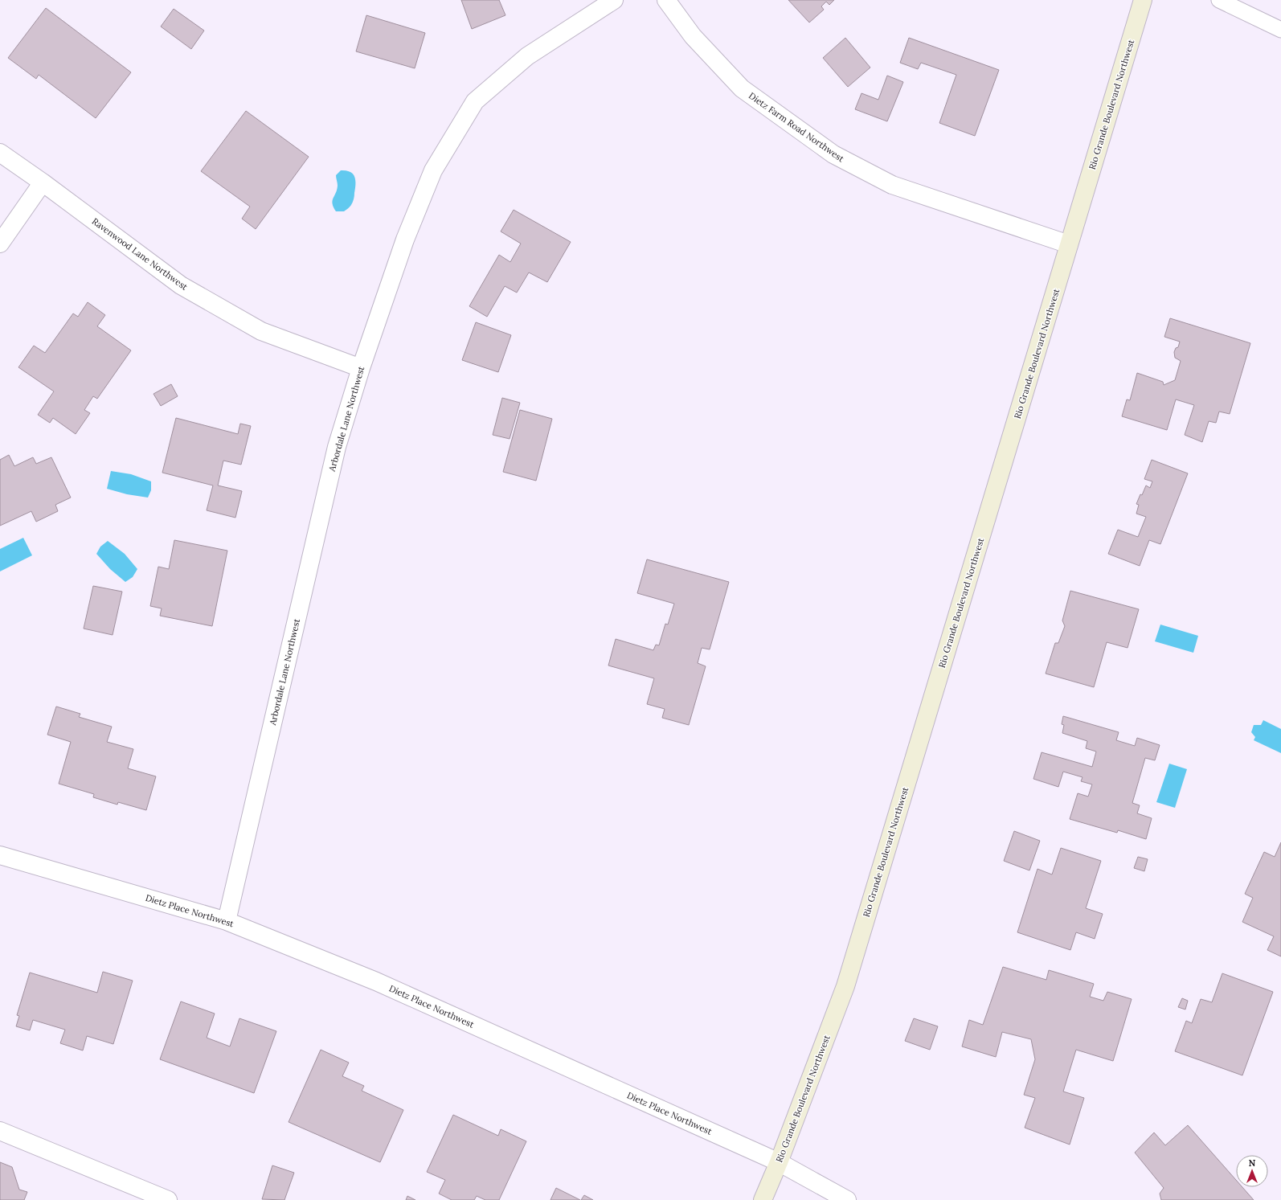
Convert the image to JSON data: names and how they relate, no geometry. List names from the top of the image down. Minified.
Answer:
{"streets":{"street":["Rio Grande Boulevard Northwest","Dietz Farm Road Northwest","Ravenwood Lane Northwest","Arbordale Lane Northwest","Dietz Place Northwest"]},"crossings":[["Rio Grande Boulevard Northwest","Dietz Farm Road Northwest"],["Rio Grande Boulevard Northwest","Dietz Place Northwest"],["Ravenwood Lane Northwest","Arbordale Lane Northwest"],["Arbordale Lane Northwest","Dietz Place Northwest"]],"north":"top"}
